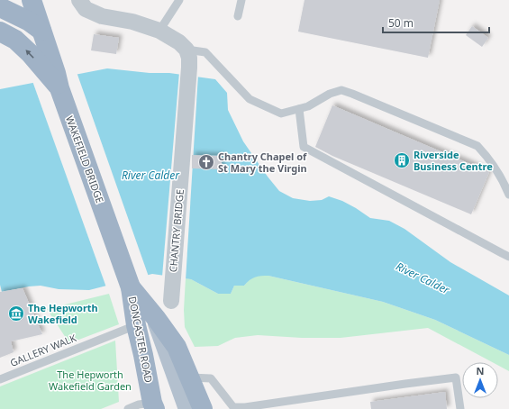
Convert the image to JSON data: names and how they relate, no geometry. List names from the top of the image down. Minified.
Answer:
{"streets":{"highway":["WAKEFIELD BRIDGE","DONCASTER ROAD"],"street":["CHANTRY BRIDGE"],"lane":["GALLERY WALK"]},"crossings":[["WAKEFIELD BRIDGE","DONCASTER ROAD"],["DONCASTER ROAD","GALLERY WALK"]],"water":["River Calder"],"parks":["The Hepworth Wakefield Garden"],"places":{"building":["Riverside Business Centre"],"church":["Chantry Chapel of St Mary the Virgin"],"museum":["The Hepworth Wakefield"]},"scale_bar":"50 m","north":"top"}
